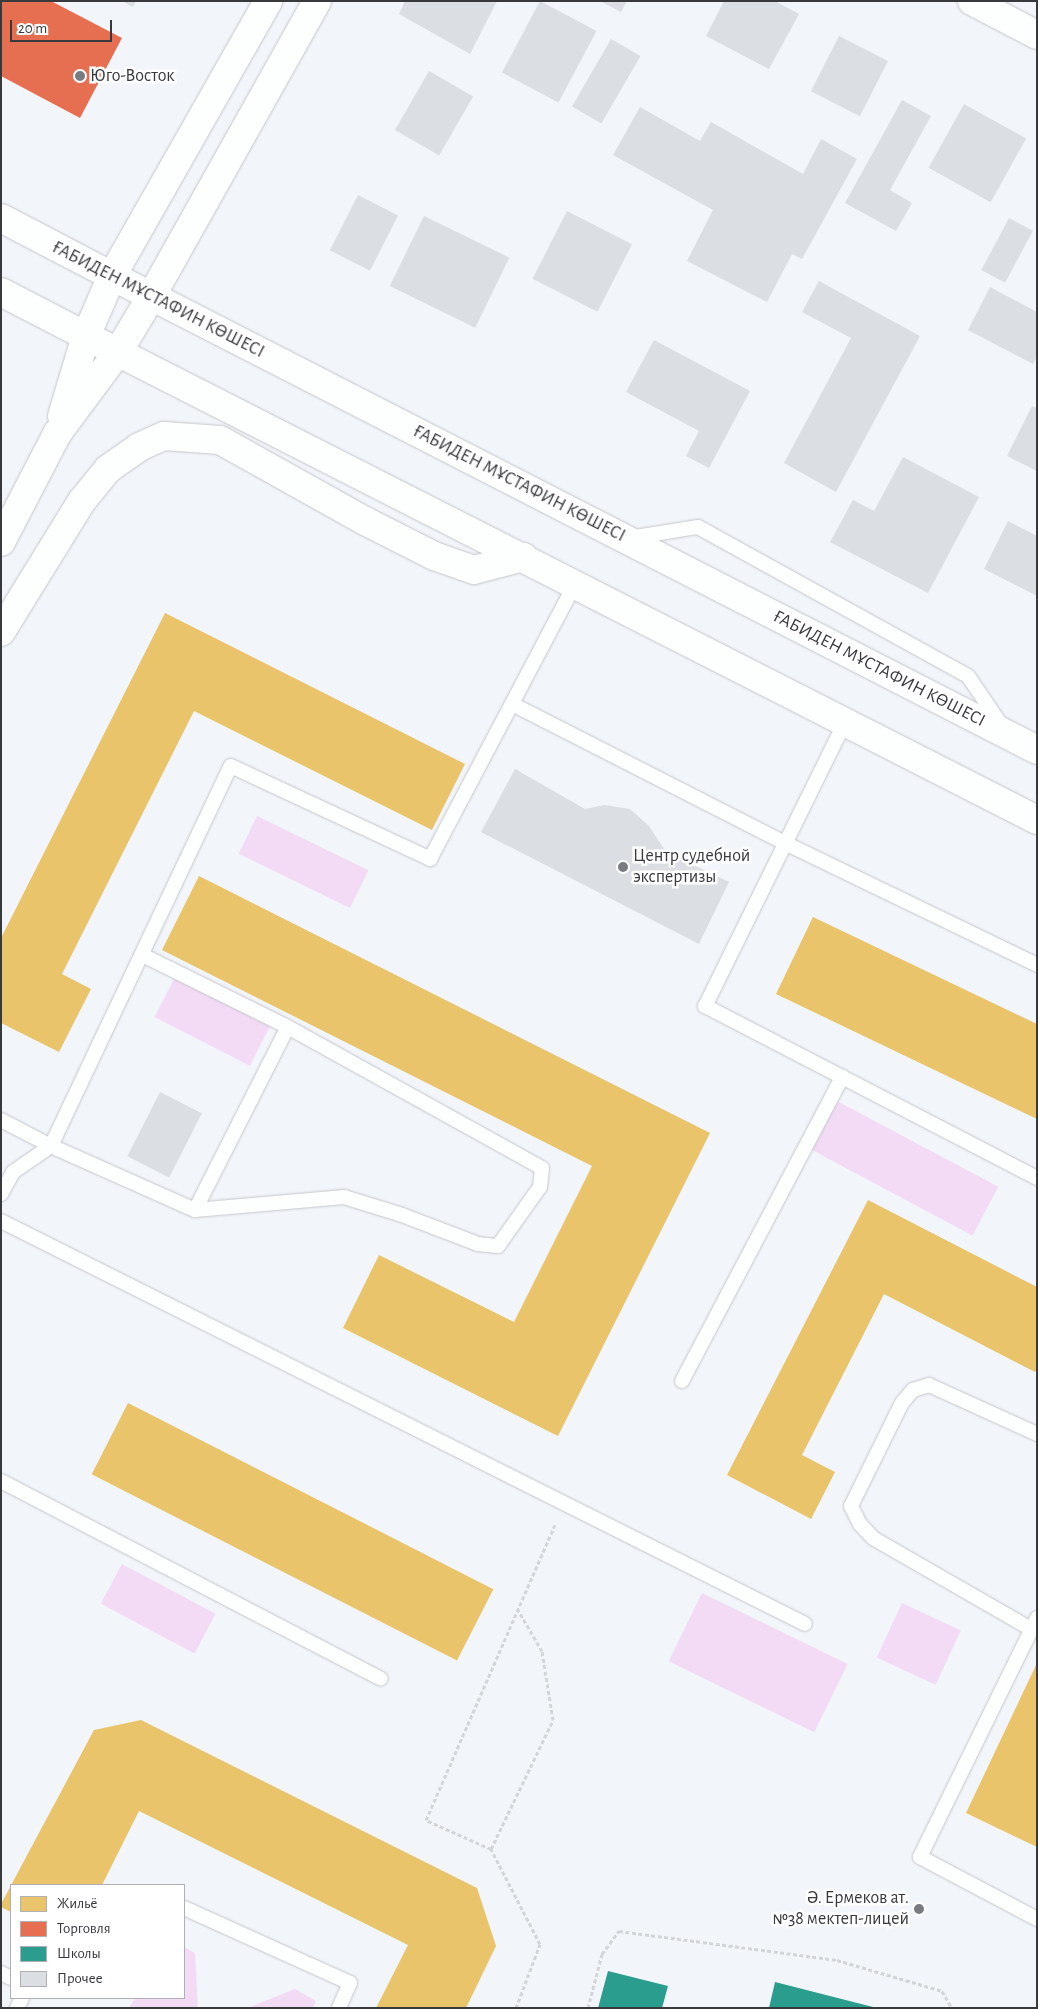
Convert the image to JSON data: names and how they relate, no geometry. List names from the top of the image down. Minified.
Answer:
{"streets":{"main road":["ҒАБИДЕН МҰСТАФИН КӨШЕСІ"]},"places":["Юго-Восток","Центр судебной экспертизы","Ә. Ермеков ат. №38 мектеп-лицей"],"legend":["Жильё","Торговля","Школы","Прочее"],"scale_bar":"20 m"}
